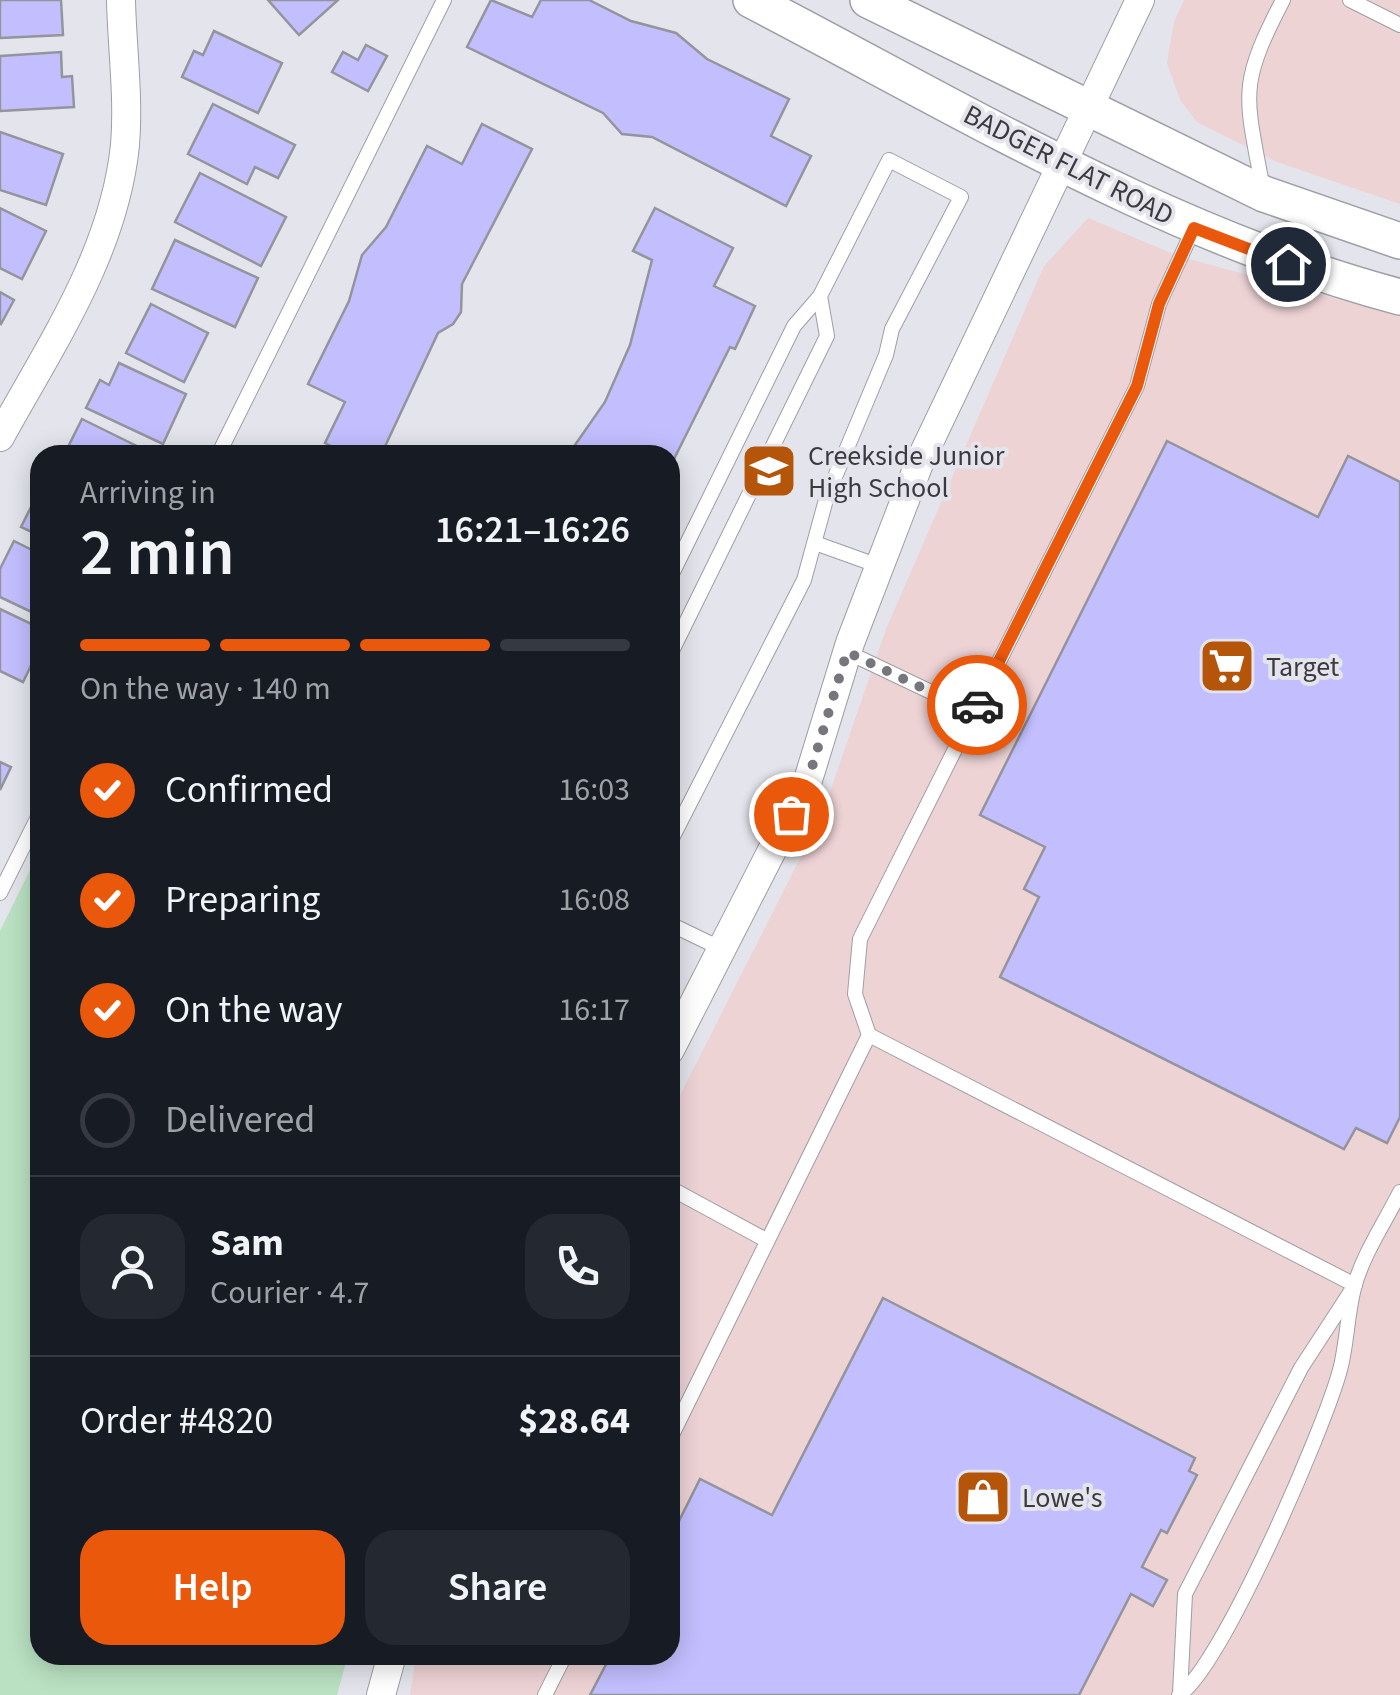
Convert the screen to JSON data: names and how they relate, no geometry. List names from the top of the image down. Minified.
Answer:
{"streets":{"street":["BADGER FLAT ROAD"]},"places":{"school or university":["Creekside Junior High School"],"supermarket":["Target"],"shop":["Lowe's"]},"page":{"heading":["2 min","Arriving in","16:21–16:26"],"panel":["Sam","Courier · 4.7","Order #4820","$28.64"],"bar":"On the way · 140 m","list":[["Confirmed","16:03"],["Preparing","16:08"],["On the way","16:17"],"Delivered"],"buttons":["Help","Share"]}}
